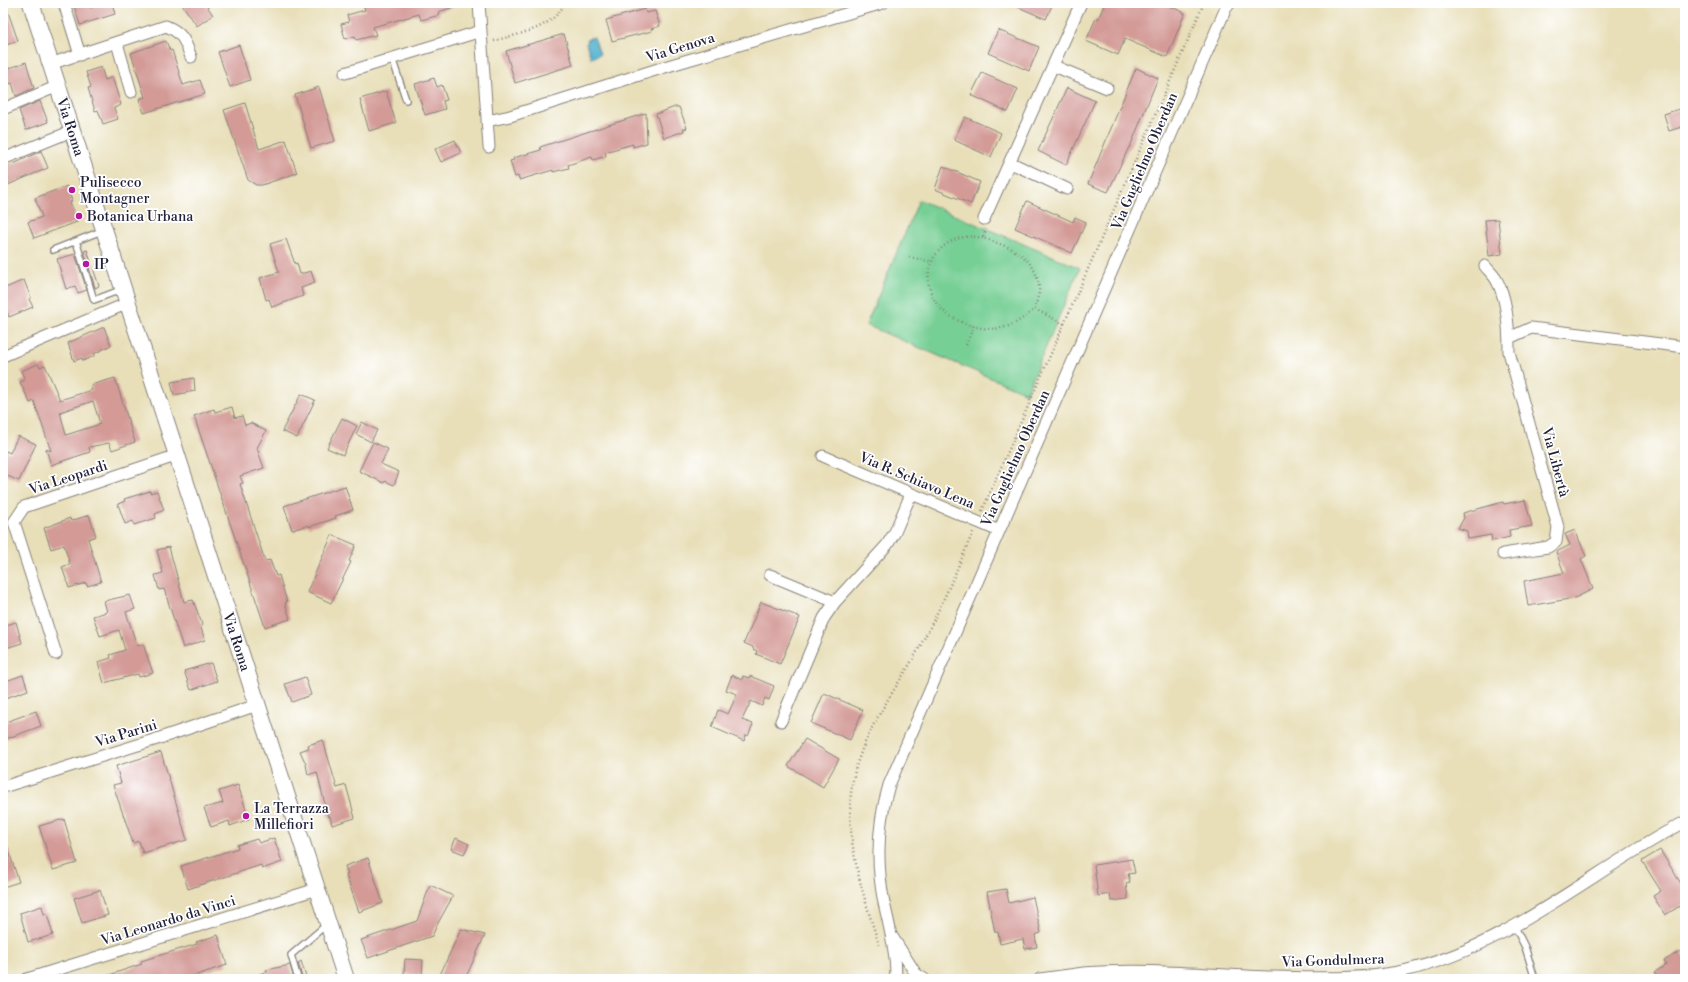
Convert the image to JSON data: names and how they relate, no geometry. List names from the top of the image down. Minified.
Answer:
{"streets":{"main road":["Via Roma"],"street":["Via Genova","Via Guglielmo Oberdan","Via Libertà","Via Leopardi","Via R. Schiavo Lena","Via Parini","Via Leonardo da Vinci","Via Gondulmera"]},"crossings":[["Via Roma","Via Leopardi"],["Via Roma","Via Parini"],["Via Roma","Via Leonardo da Vinci"],["Via Guglielmo Oberdan","Via R. Schiavo Lena"]],"places":["Pulisecco Montagner","Botanica Urbana","IP","La Terrazza Millefiori"]}
